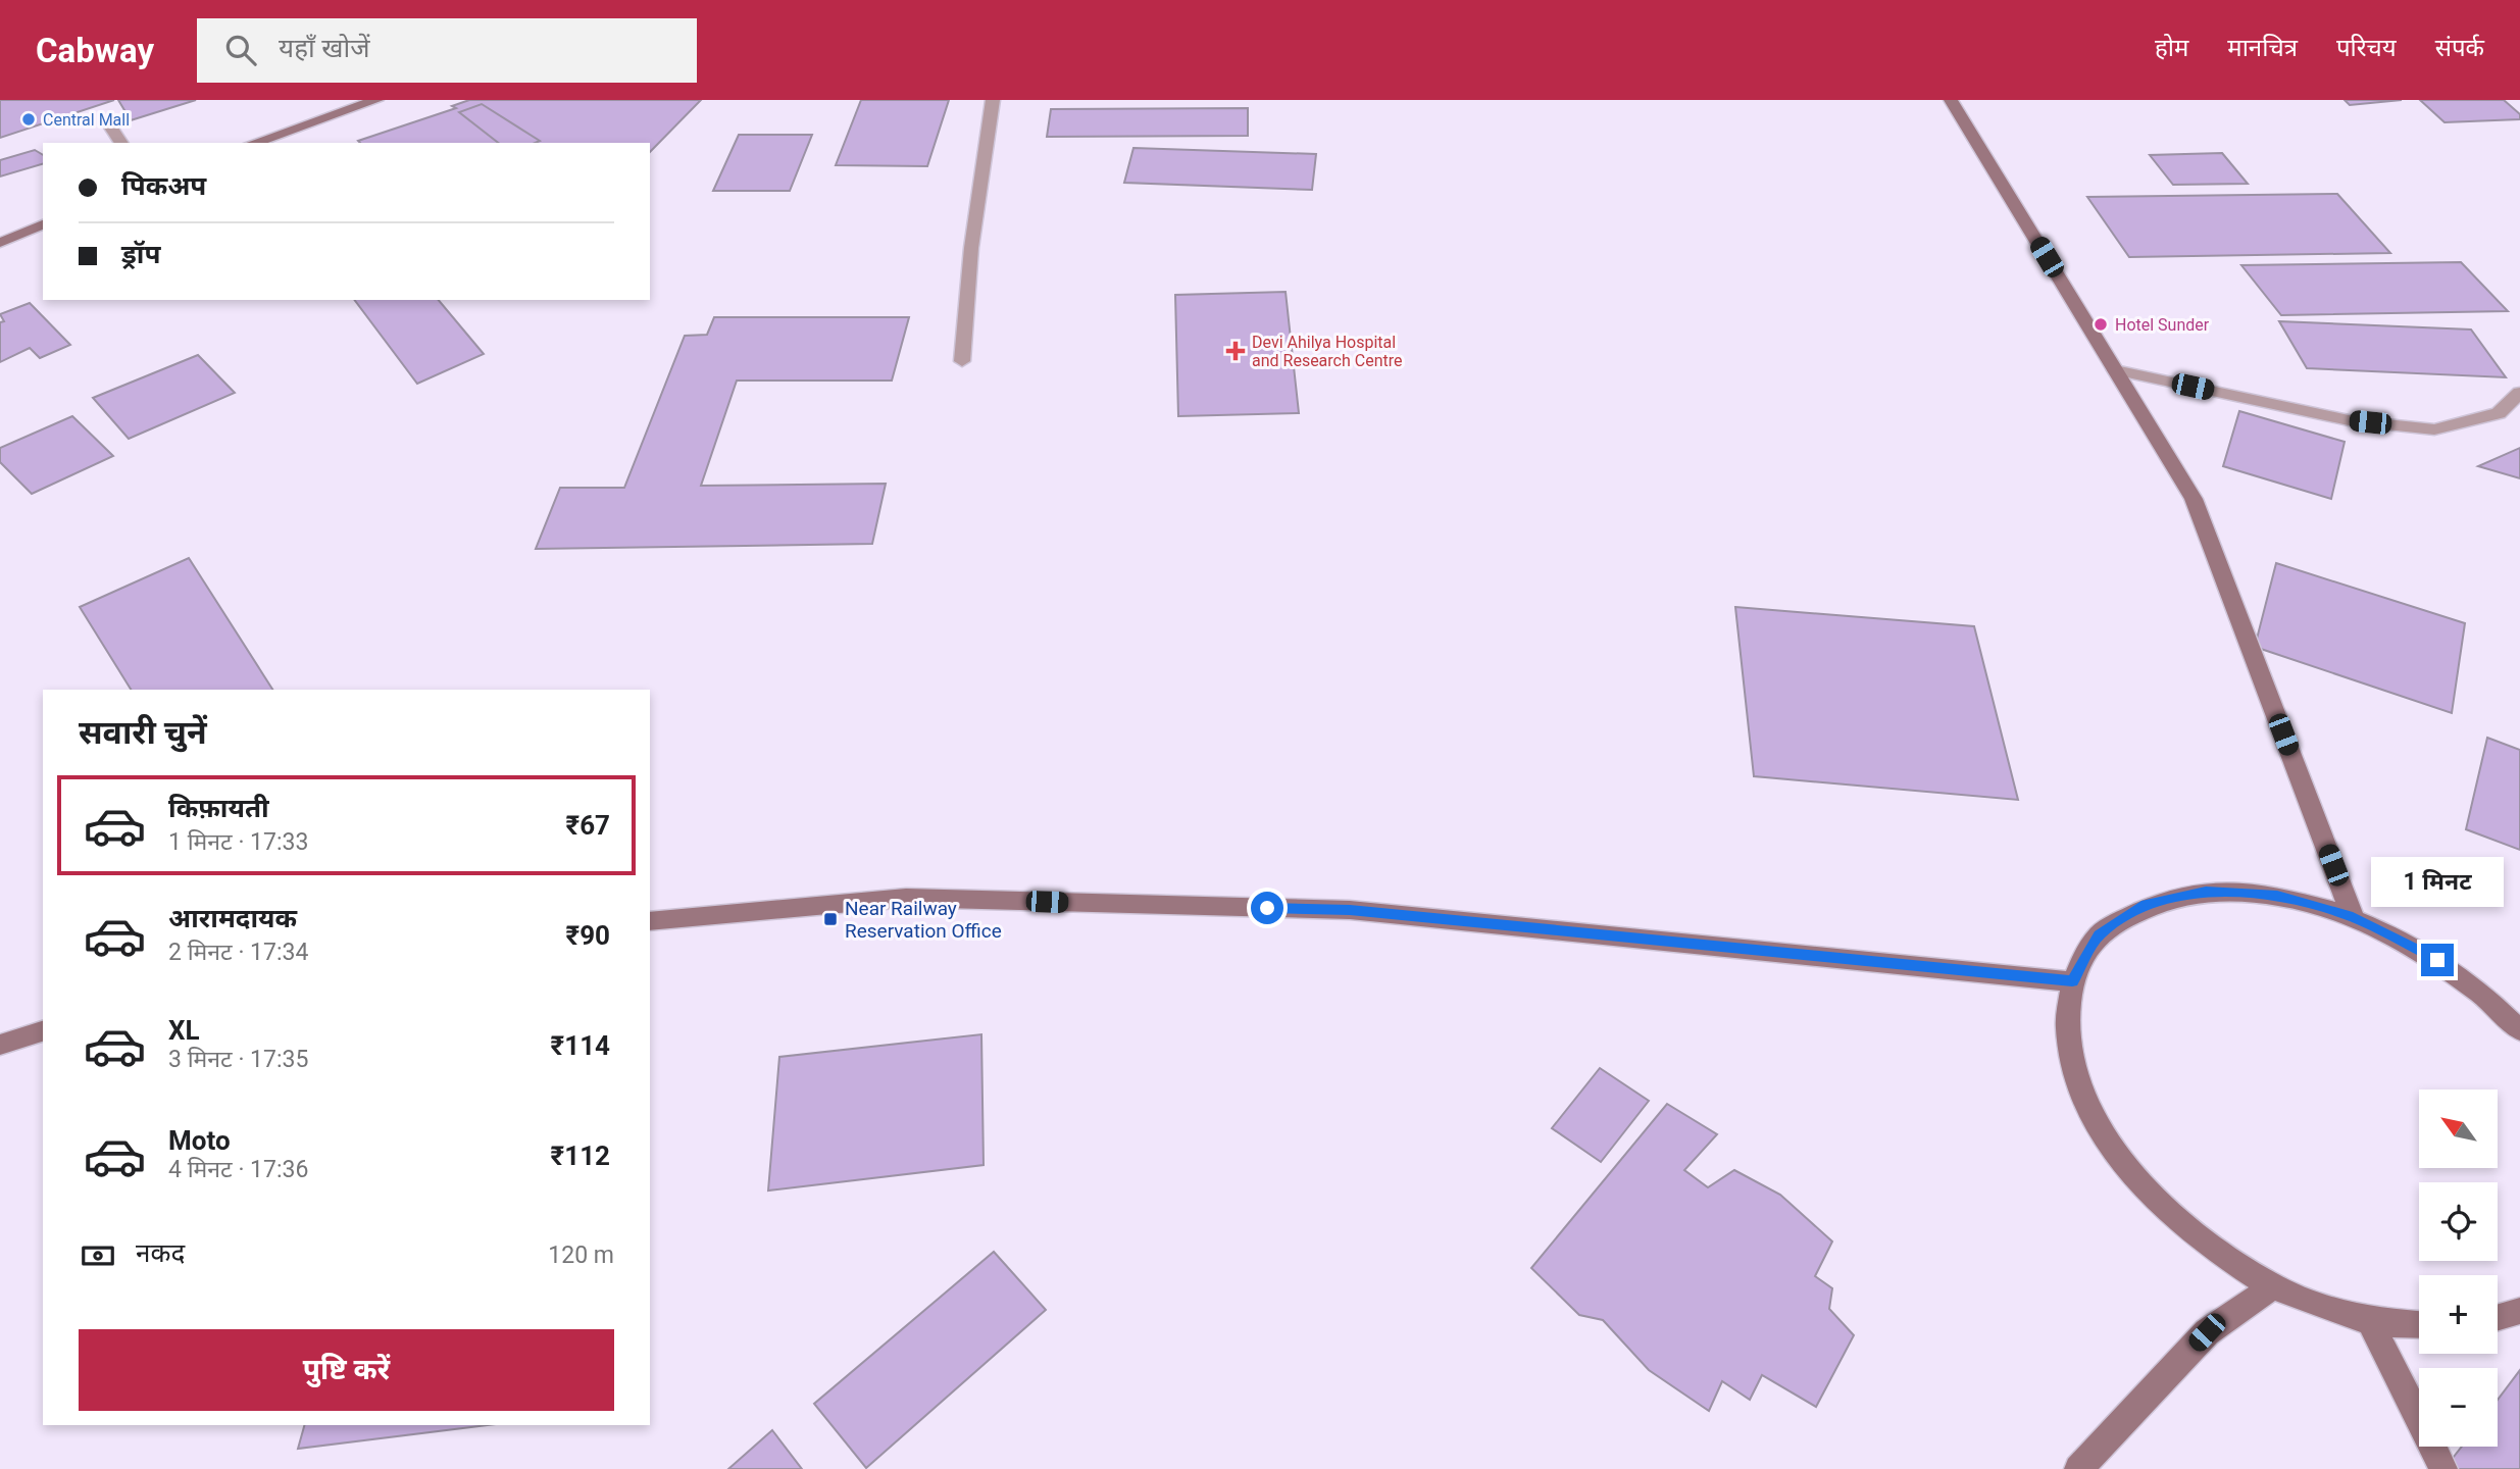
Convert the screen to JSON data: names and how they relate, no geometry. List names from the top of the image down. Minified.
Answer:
{"places":{"other":["Central Mall","Hotel Sunder"],"health":["Devi Ahilya Hospital and Research Centre"],"transit":["Near Railway Reservation Office"]},"north":"top left","page":{"header":"Cabway","search":"यहाँ खोजें","nav":["होम","मानचित्र","परिचय","संपर्क"],"banner":["पिकअप","ड्रॉप"],"heading":"सवारी चुनें","list":[{"name":"किफ़ायती","note":"1 मिनट · 17:33","value":"₹67"},{"name":"आरामदायक","note":"2 मिनट · 17:34","value":"₹90"},{"name":"XL","note":"3 मिनट · 17:35","value":"₹114"},{"name":"Moto","note":"4 मिनट · 17:36","value":"₹112"}],"bubble":"1 मिनट","map_buttons":["+","−"],"pay":["नकद","120 m"],"buttons":"पुष्टि करें"}}
